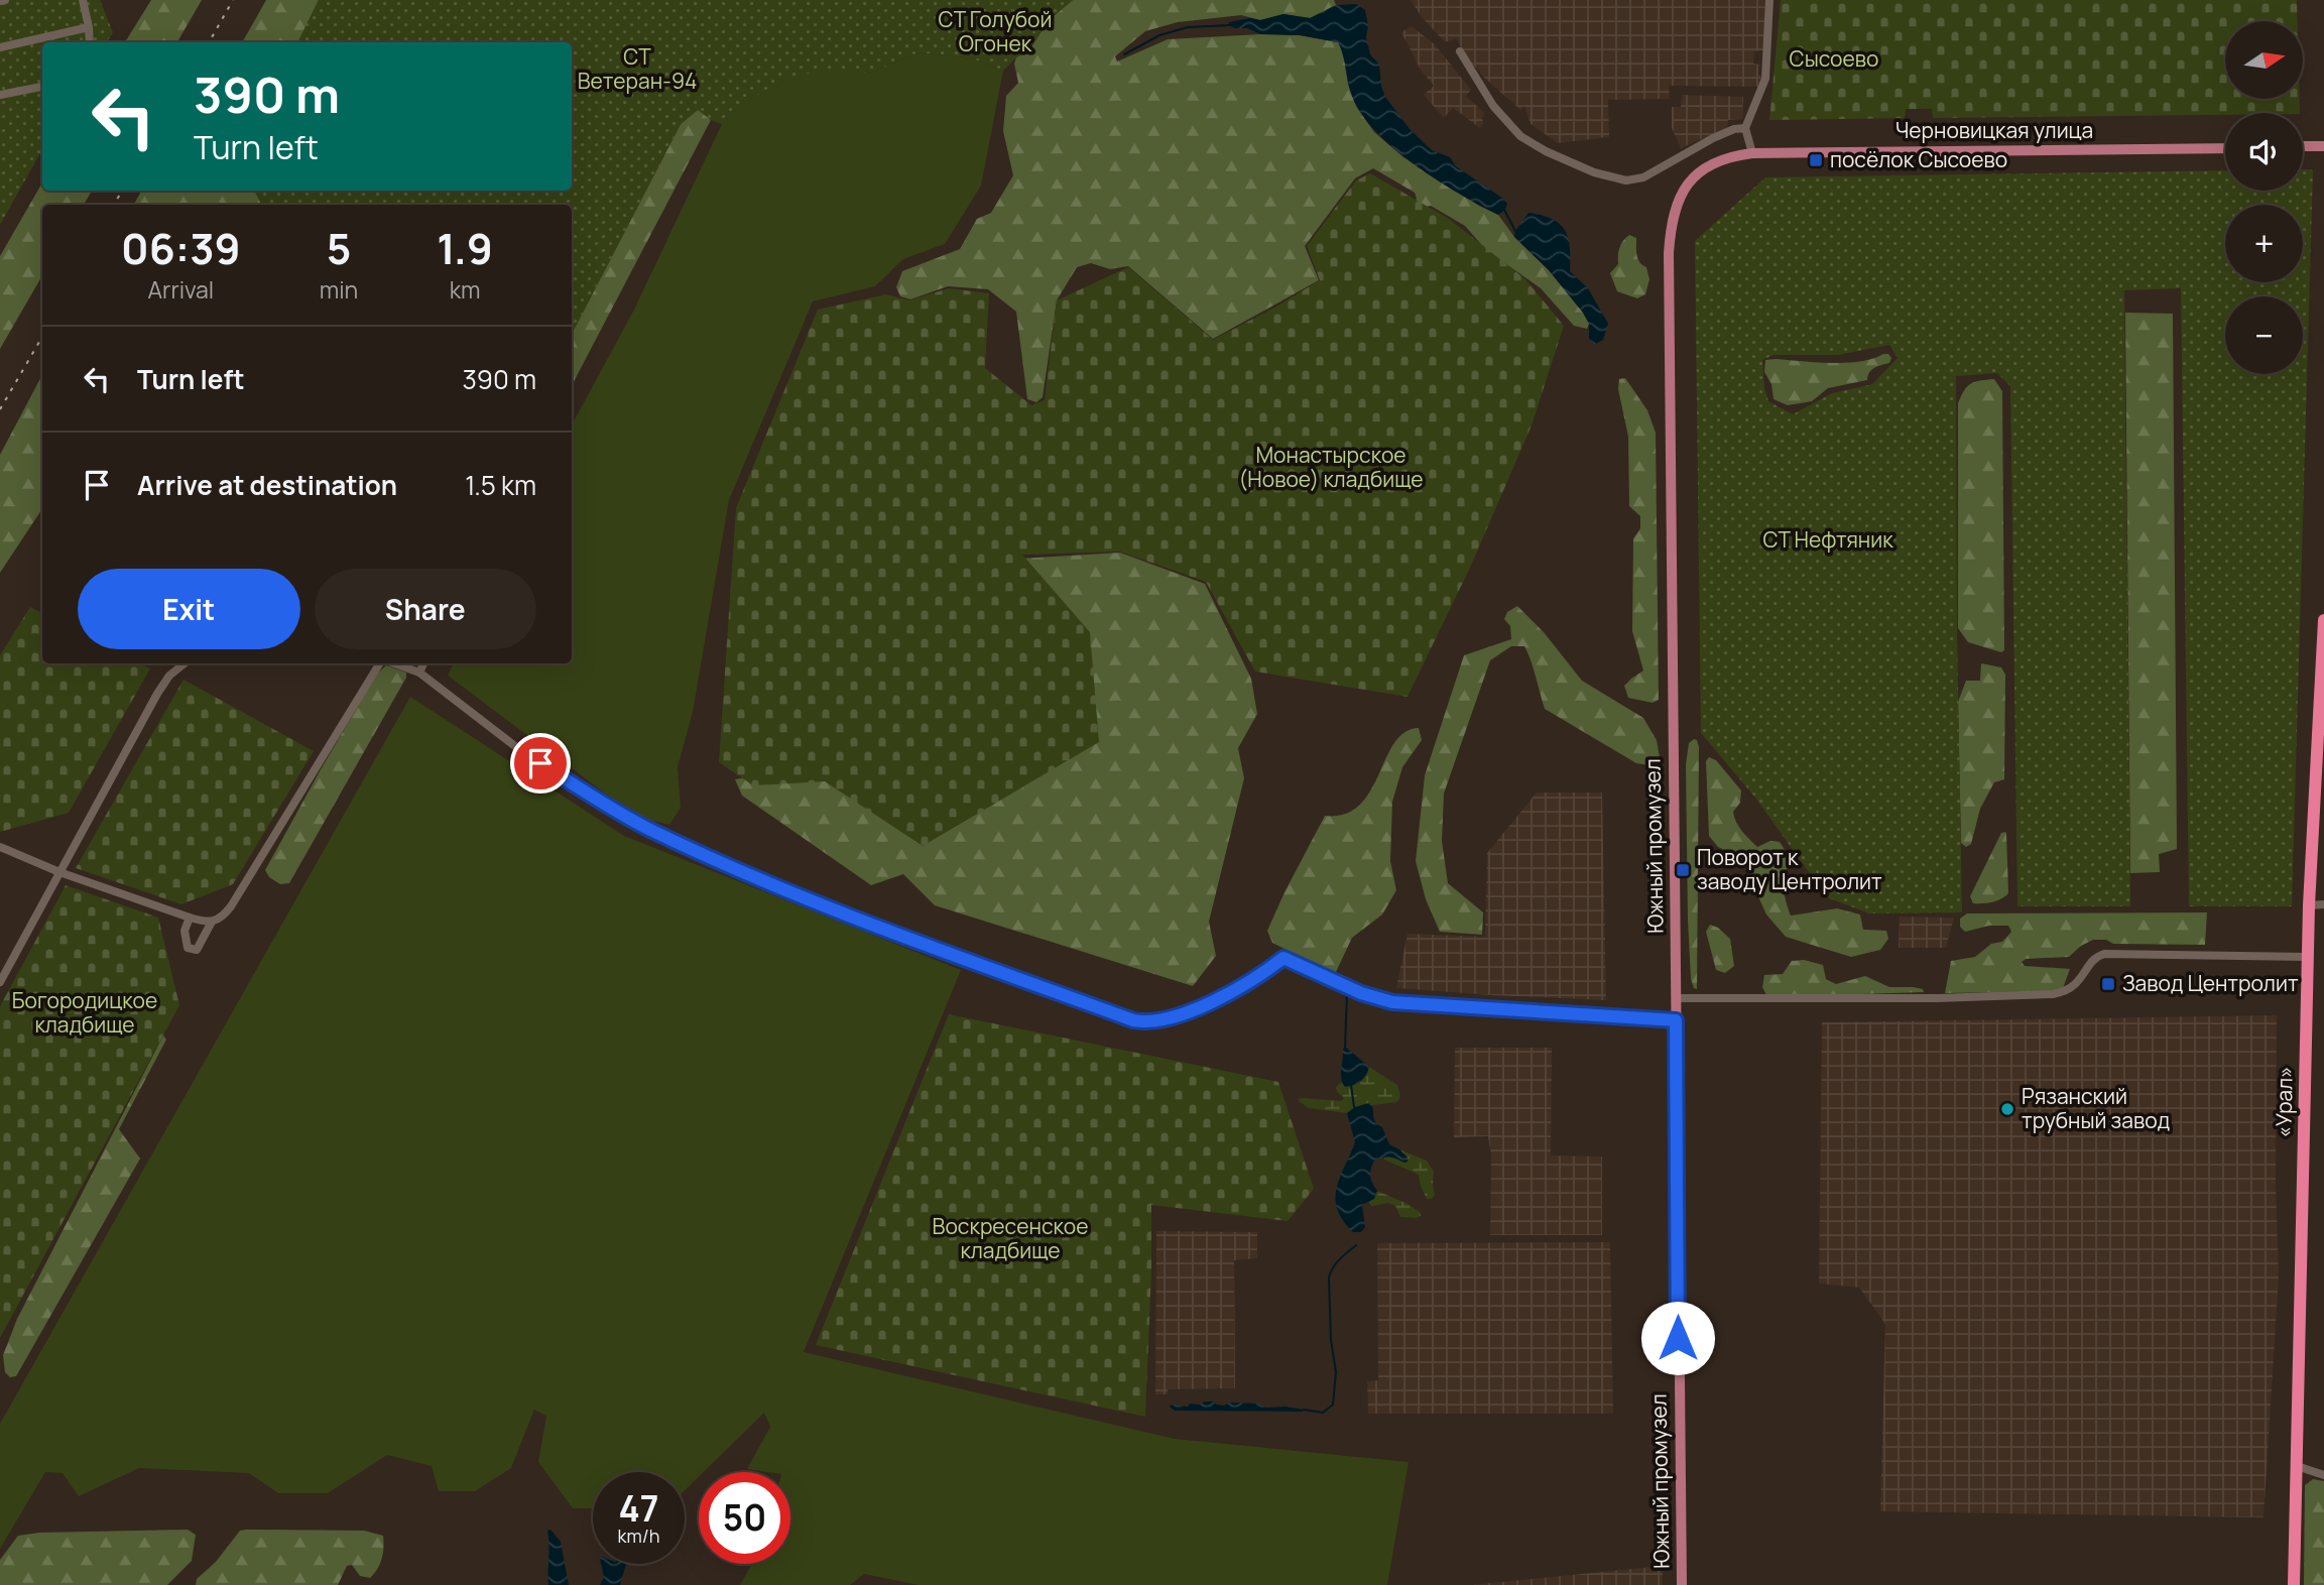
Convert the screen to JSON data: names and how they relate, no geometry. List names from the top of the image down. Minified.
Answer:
{"streets":{"highway":["«Урал»"],"main road":["Черновицкая улица","Южный промузел"]},"crossings":[["Черновицкая улица","Южный промузел"]],"parks":["СТ Голубой Огонек","СТ Ветеран-94","Сысоево","Монастырское (Новое) кладбище","СТ Нефтяник","Богородицкое кладбище","Воскресенское кладбище"],"places":{"transit":["посёлок Сысоево","Поворот к заводу Центролит","Завод Центролит"],"other":["Рязанский трубный завод"]},"north":"right","page":{"map_buttons":["+","−"],"turn":["390 m","Turn left"],"eta":["06:39","Arrival","5","min","1.9","km"],"list":[{"name":"Turn left","value":"390 m"},{"name":"Arrive at destination","value":"1.5 km"}],"buttons":["Exit","Share"],"speed":"47 km/h","limit":"50"}}
